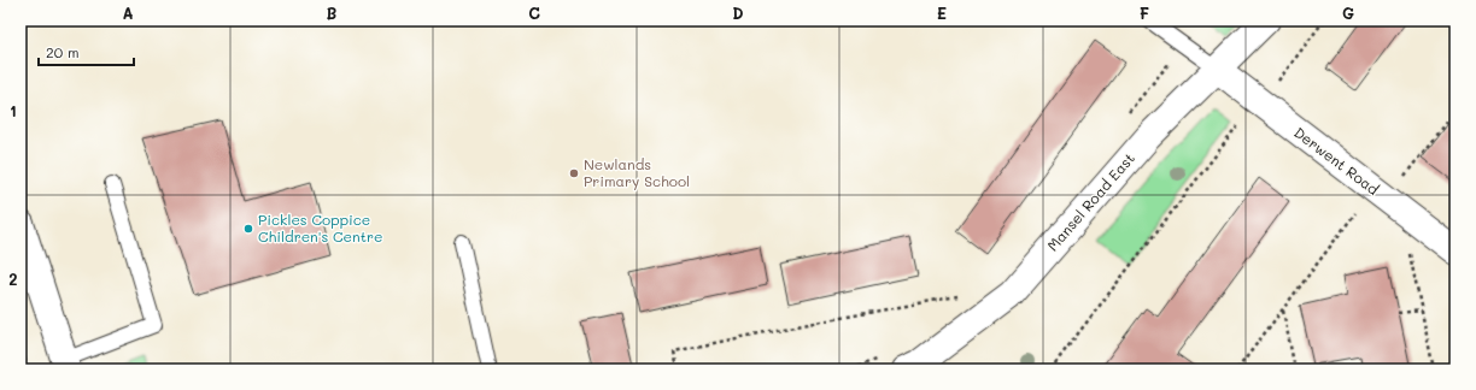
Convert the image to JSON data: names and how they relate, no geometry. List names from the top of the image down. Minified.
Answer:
{"streets":{"street":["Derwent Road","Mansel Road East"]},"crossings":[["Derwent Road","Mansel Road East"]],"places":["Newlands Primary School","Pickles Coppice Children's Centre"],"scale_bar":"20 m","grid":{"columns":["A","B","C","D","E","F","G"],"rows":["1","2"]}}
